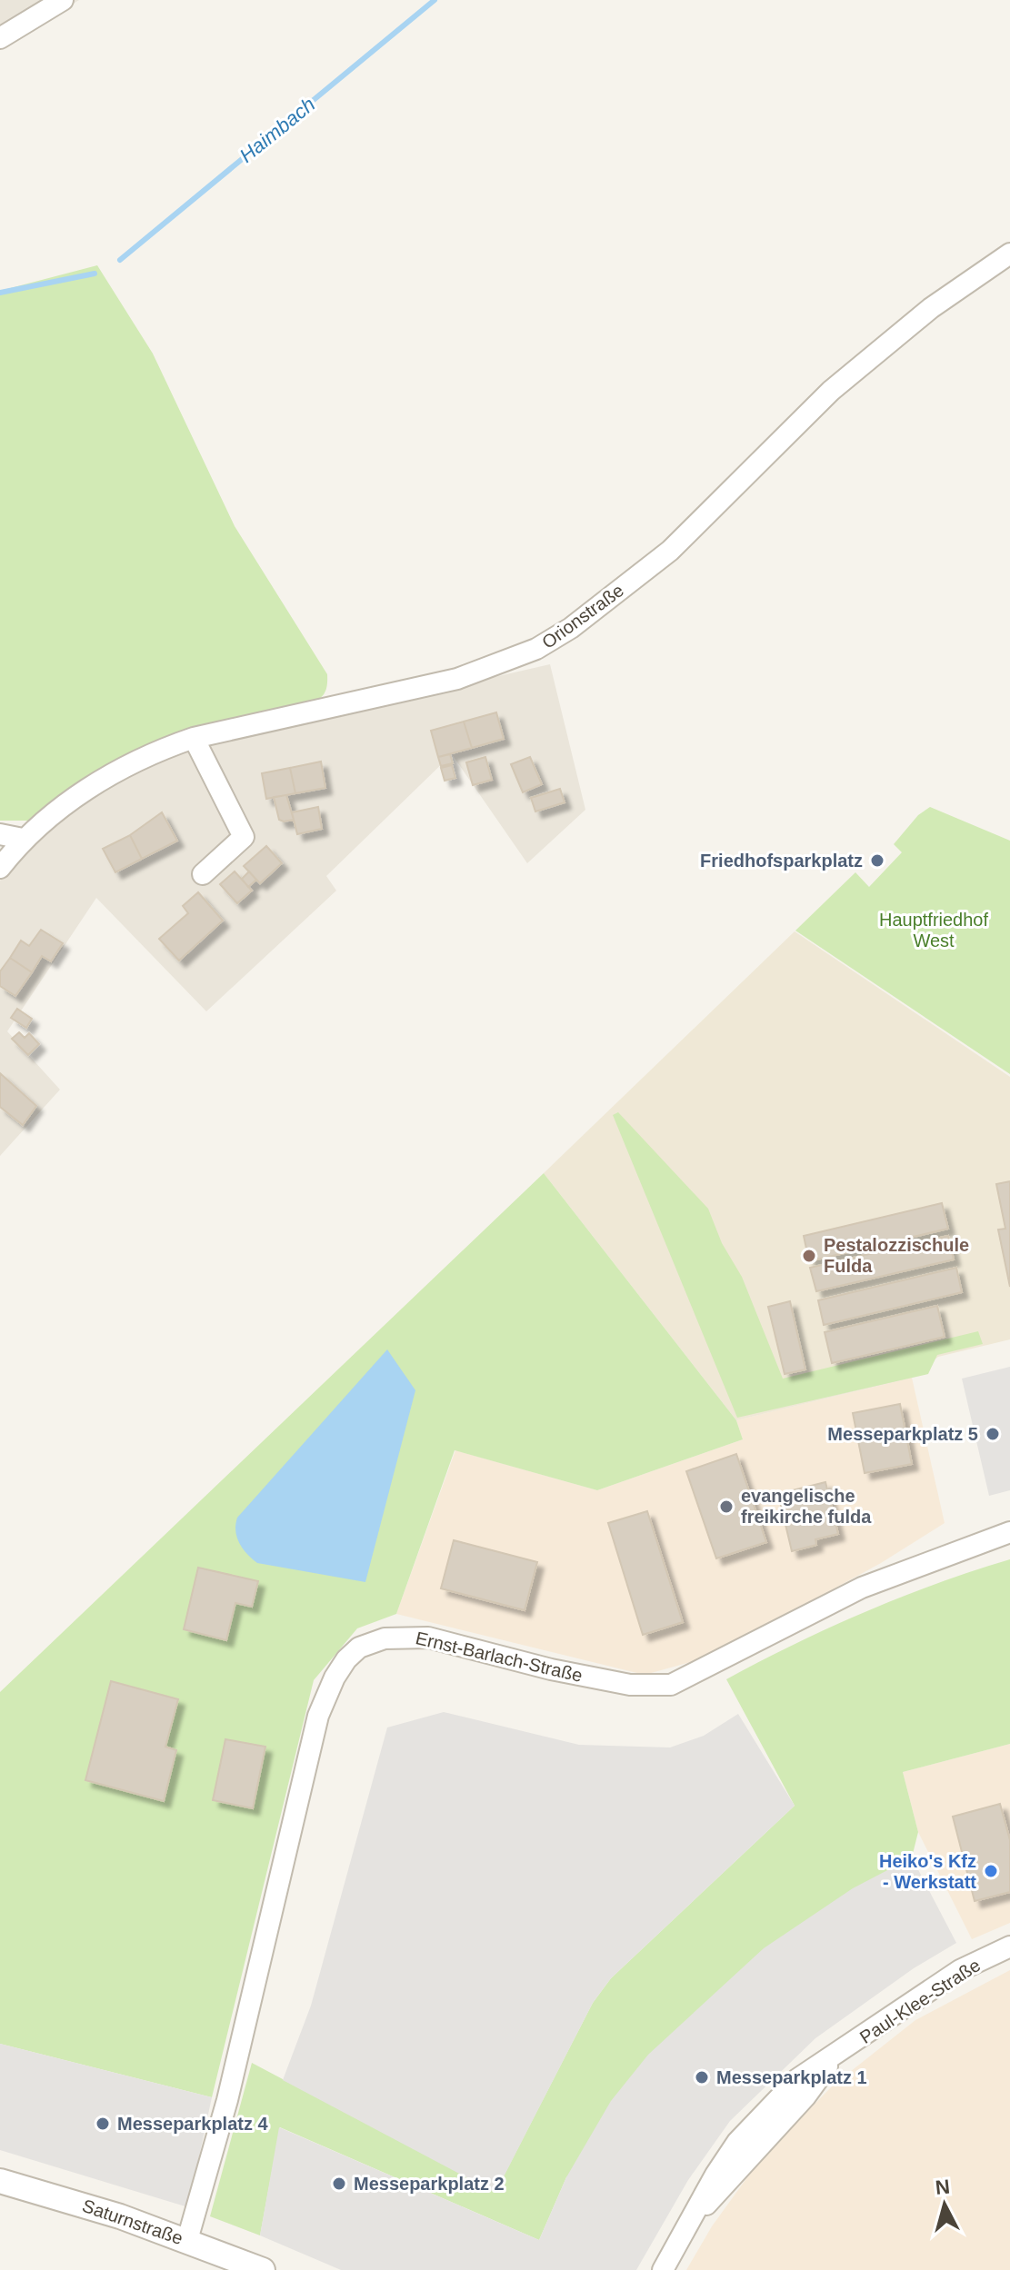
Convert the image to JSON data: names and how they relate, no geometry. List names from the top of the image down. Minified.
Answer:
{"streets":{"street":["Orionstraße","Ernst-Barlach-Straße","Paul-Klee-Straße","Saturnstraße"]},"crossings":[["Ernst-Barlach-Straße","Saturnstraße"]],"water":["Haimbach"],"parks":["Hauptfriedhof West"],"places":["Friedhofsparkplatz","Pestalozzischule Fulda","Messeparkplatz 5","evangelische freikirche fulda","Heiko's Kfz - Werkstatt","Messeparkplatz 1","Messeparkplatz 4","Messeparkplatz 2"],"north":"top"}
